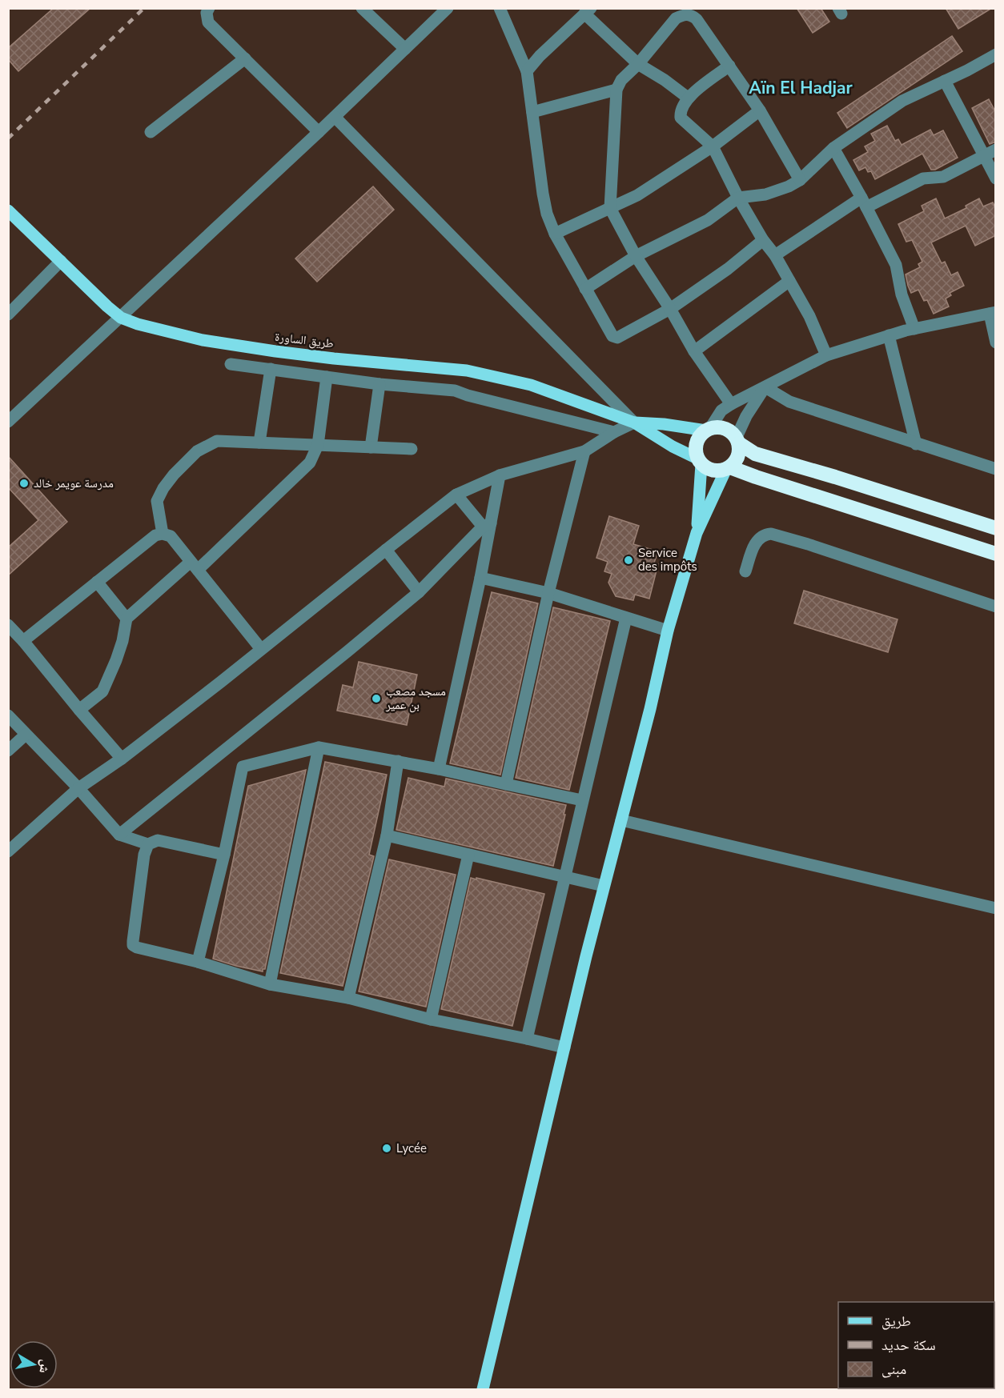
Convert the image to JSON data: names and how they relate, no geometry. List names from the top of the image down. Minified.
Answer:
{"streets":{"main road":["طريق الساورة"]},"districts":["Aïn El Hadjar"],"places":["مدرسة عويمر خالد","Service des impôts","مسجد مصعب بن عمير","Lycée"],"legend":["طريق","سكة حديد","مبنى"],"north":"right"}
